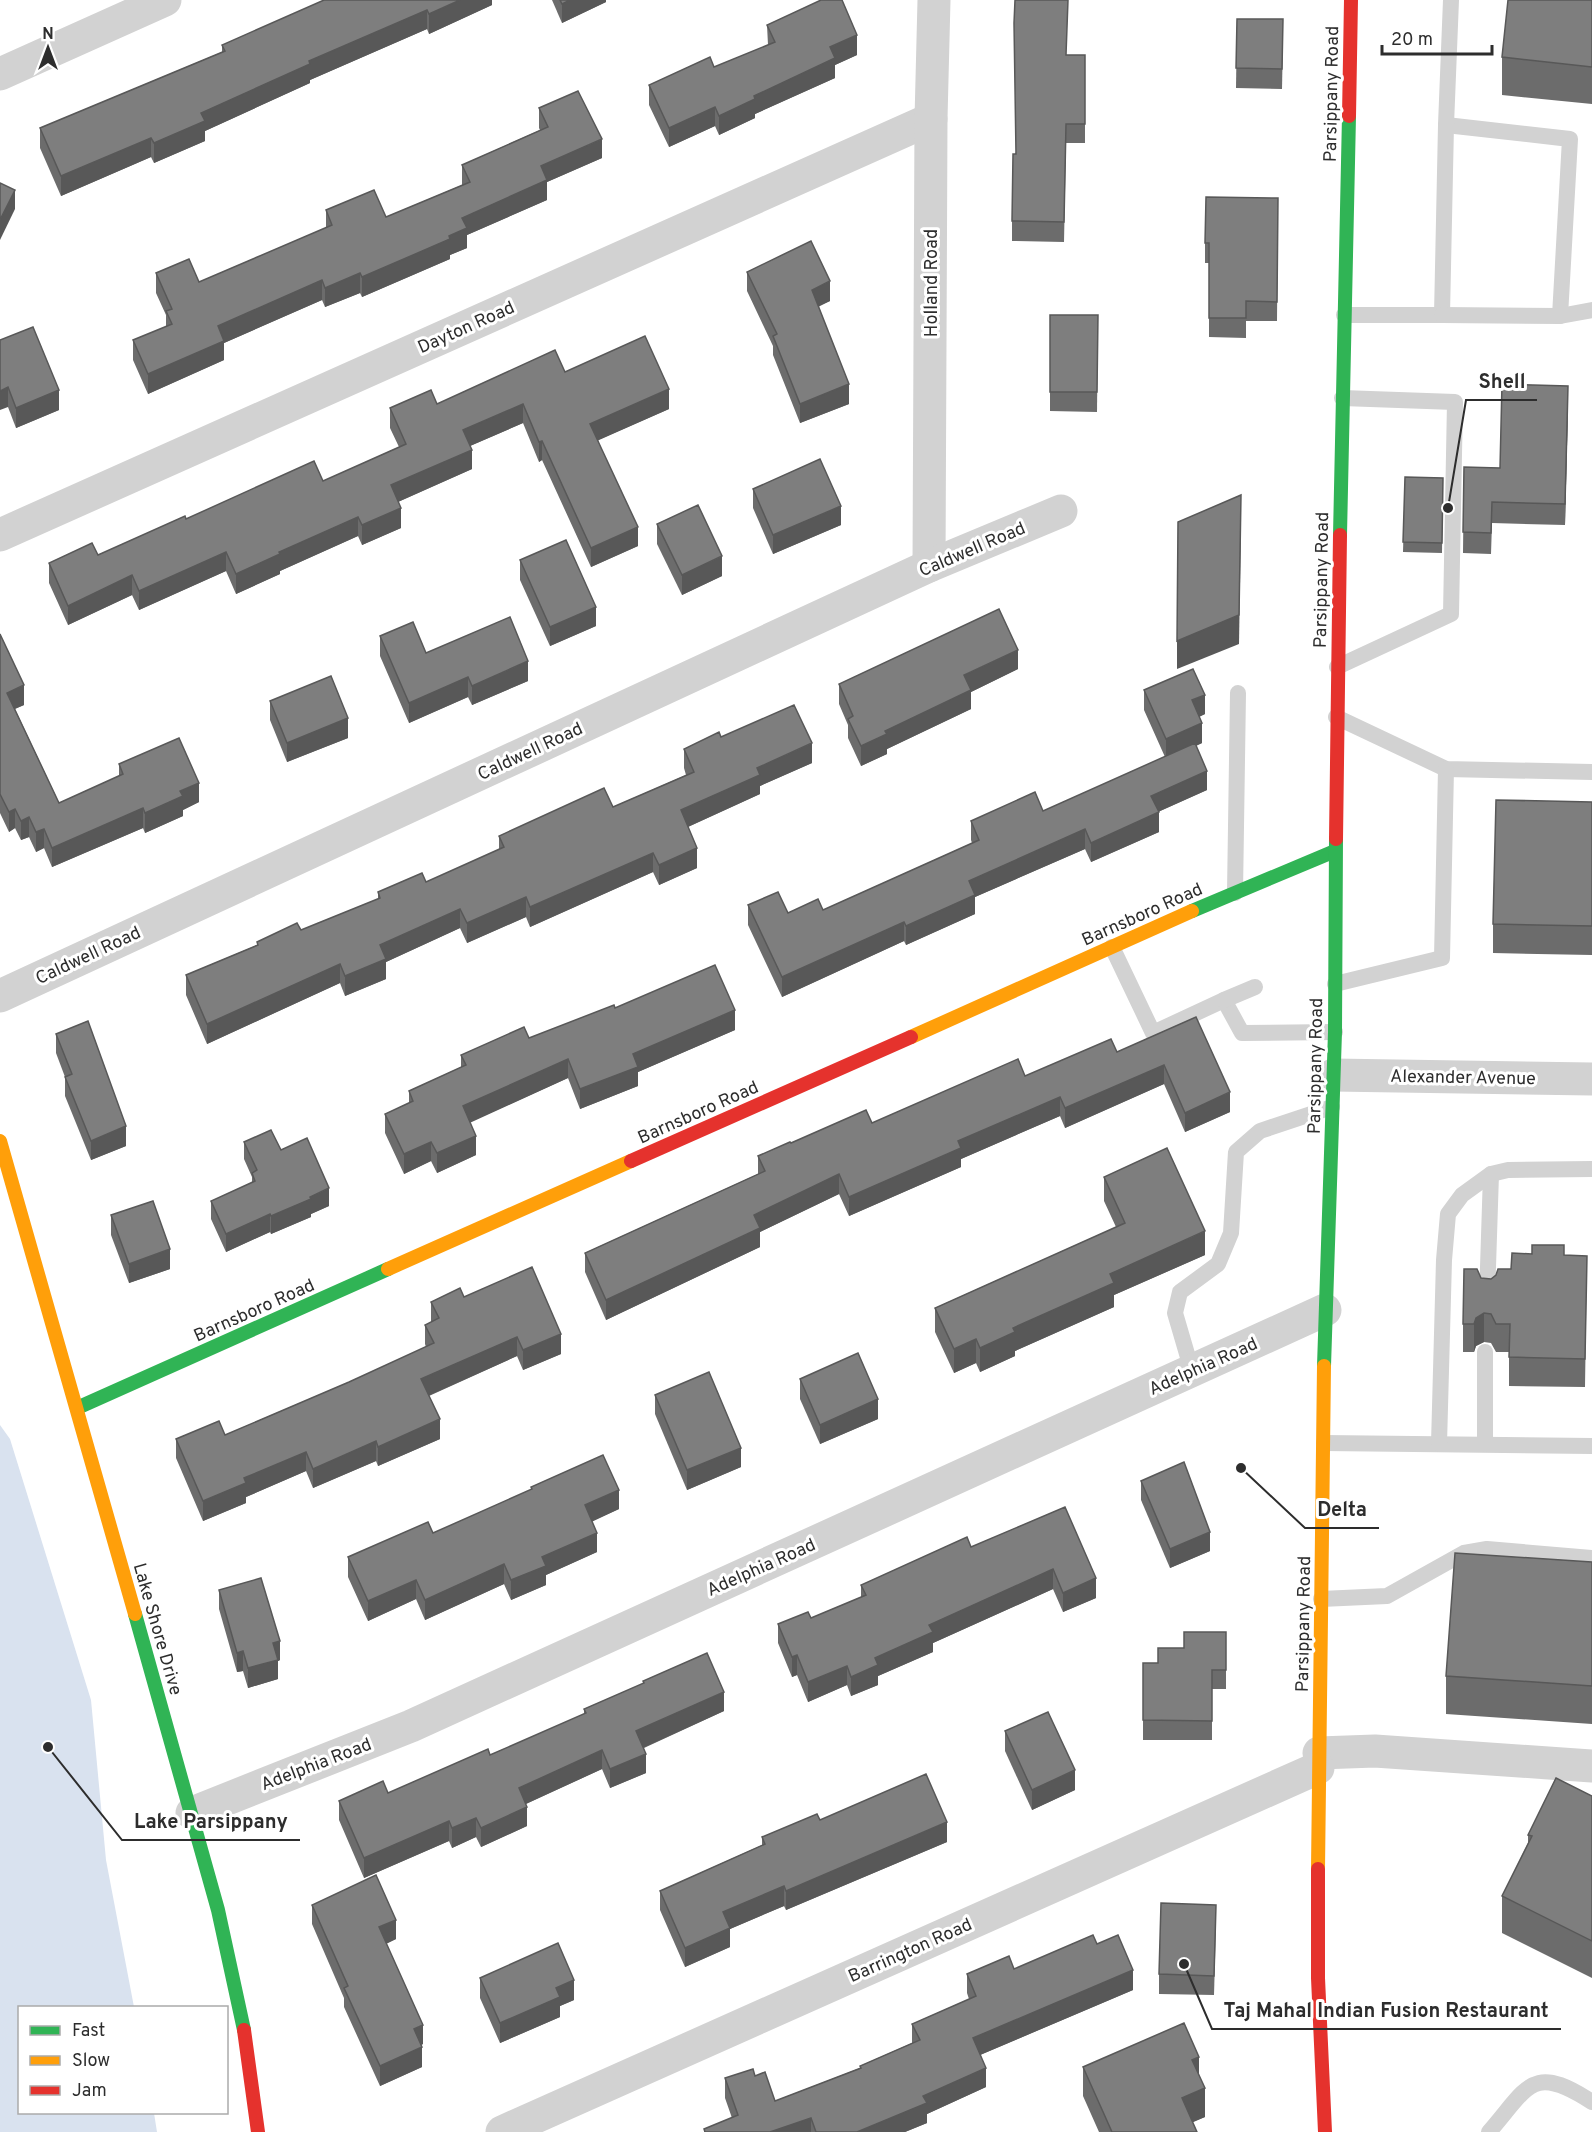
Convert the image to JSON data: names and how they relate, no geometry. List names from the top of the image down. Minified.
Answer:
{"streets":{"street":["Parsippany Road","Holland Road","Dayton Road","Caldwell Road","Barnsboro Road","Alexander Avenue","Adelphia Road","Lake Shore Drive","Barrington Road"]},"crossings":[["Parsippany Road","Barnsboro Road"],["Parsippany Road","Alexander Avenue"],["Parsippany Road","Adelphia Road"],["Parsippany Road","Barrington Road"],["Holland Road","Dayton Road"],["Holland Road","Caldwell Road"],["Barnsboro Road","Lake Shore Drive"],["Adelphia Road","Lake Shore Drive"]],"places":["Shell","Delta","Lake Parsippany","Taj Mahal Indian Fusion Restaurant"],"legend":["Fast","Slow","Jam"],"scale_bar":"20 m","north":"top"}
